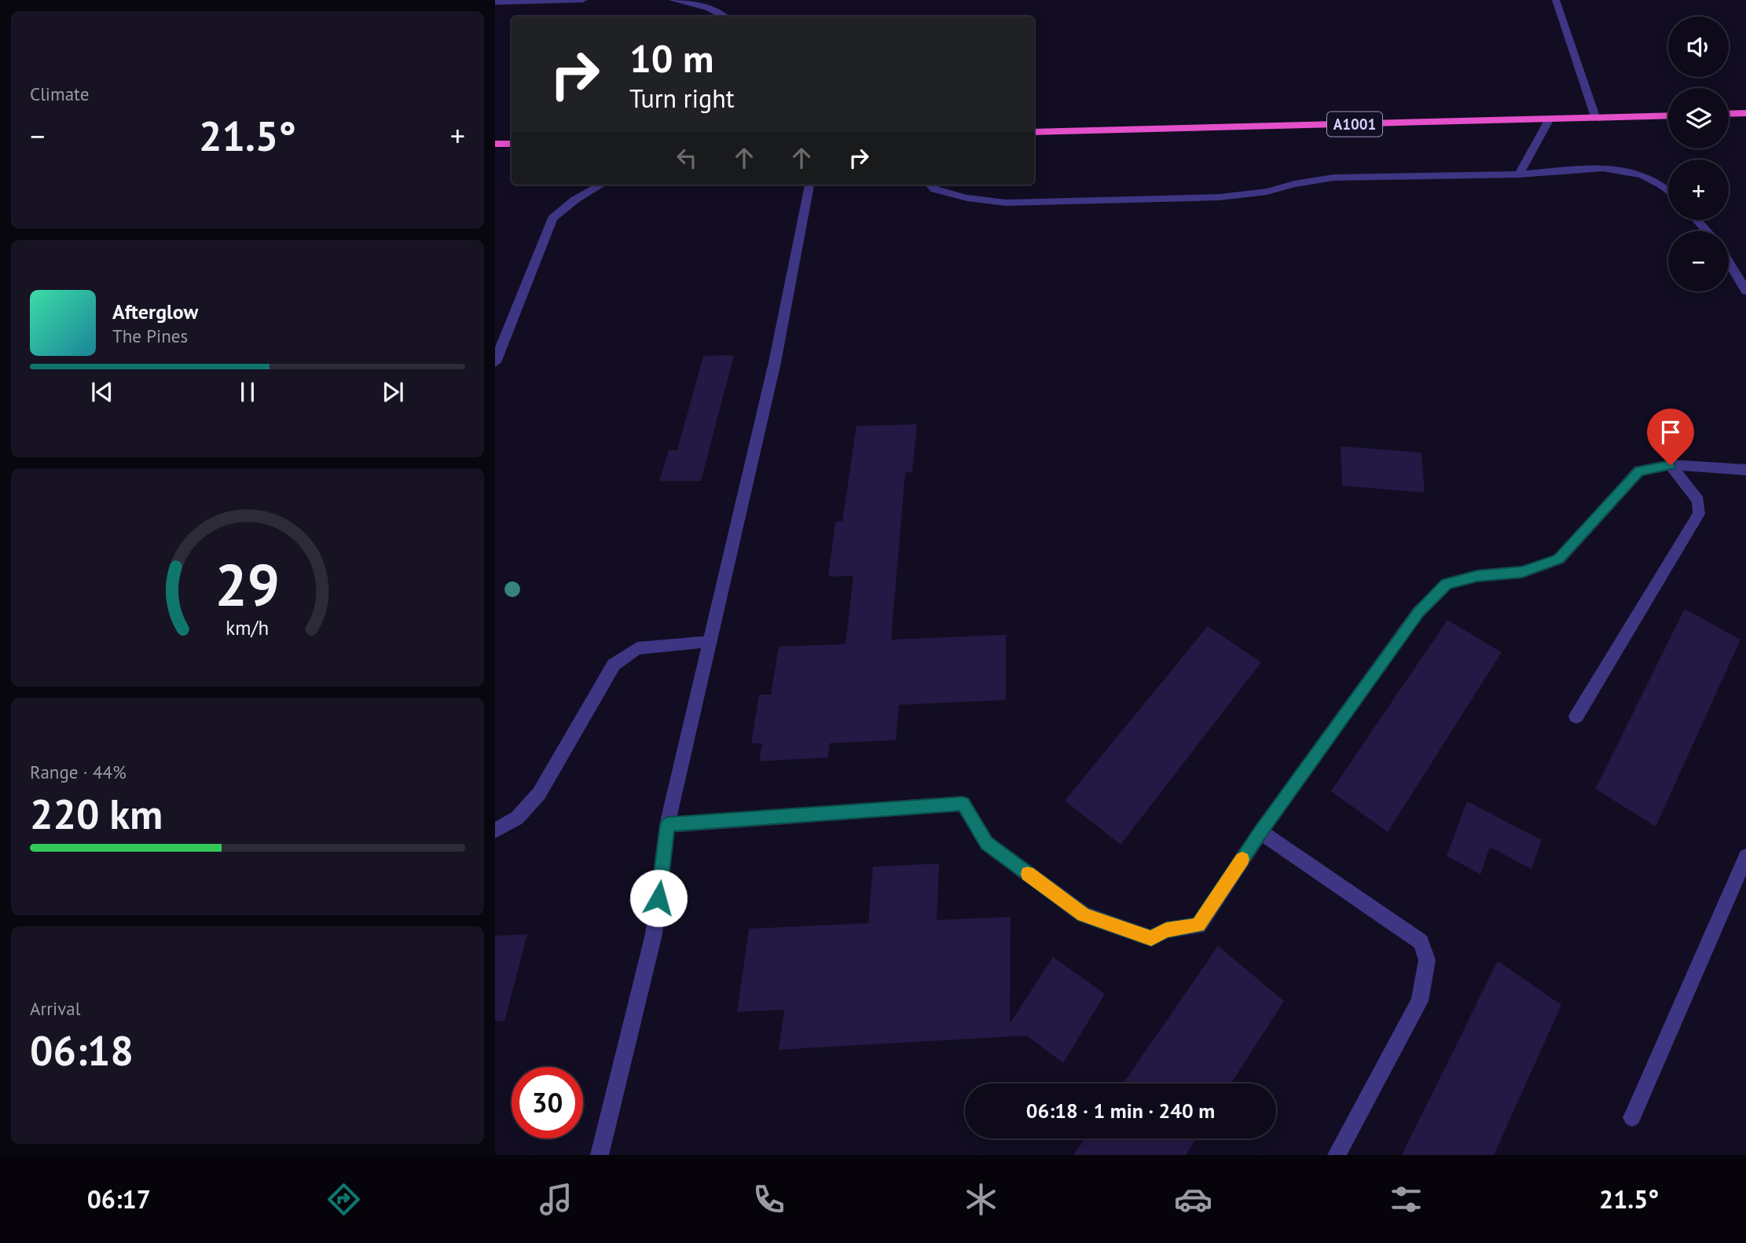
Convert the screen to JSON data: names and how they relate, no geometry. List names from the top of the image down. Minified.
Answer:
{"streets":{"highway":["A1001"]},"page":{"tile":["Climate",["Range · 44%","220 km"],["Arrival","06:18"]],"map_buttons":["+","−"],"turn":["10 m","Turn right"],"heat":["−","21.5°","+"],"song":["Afterglow","The Pines"],"limit":"30","trip":"06:18 · 1 min · 240 m","tabs":["06:17","21.5°"],"gauge":["29","km/h"]}}
